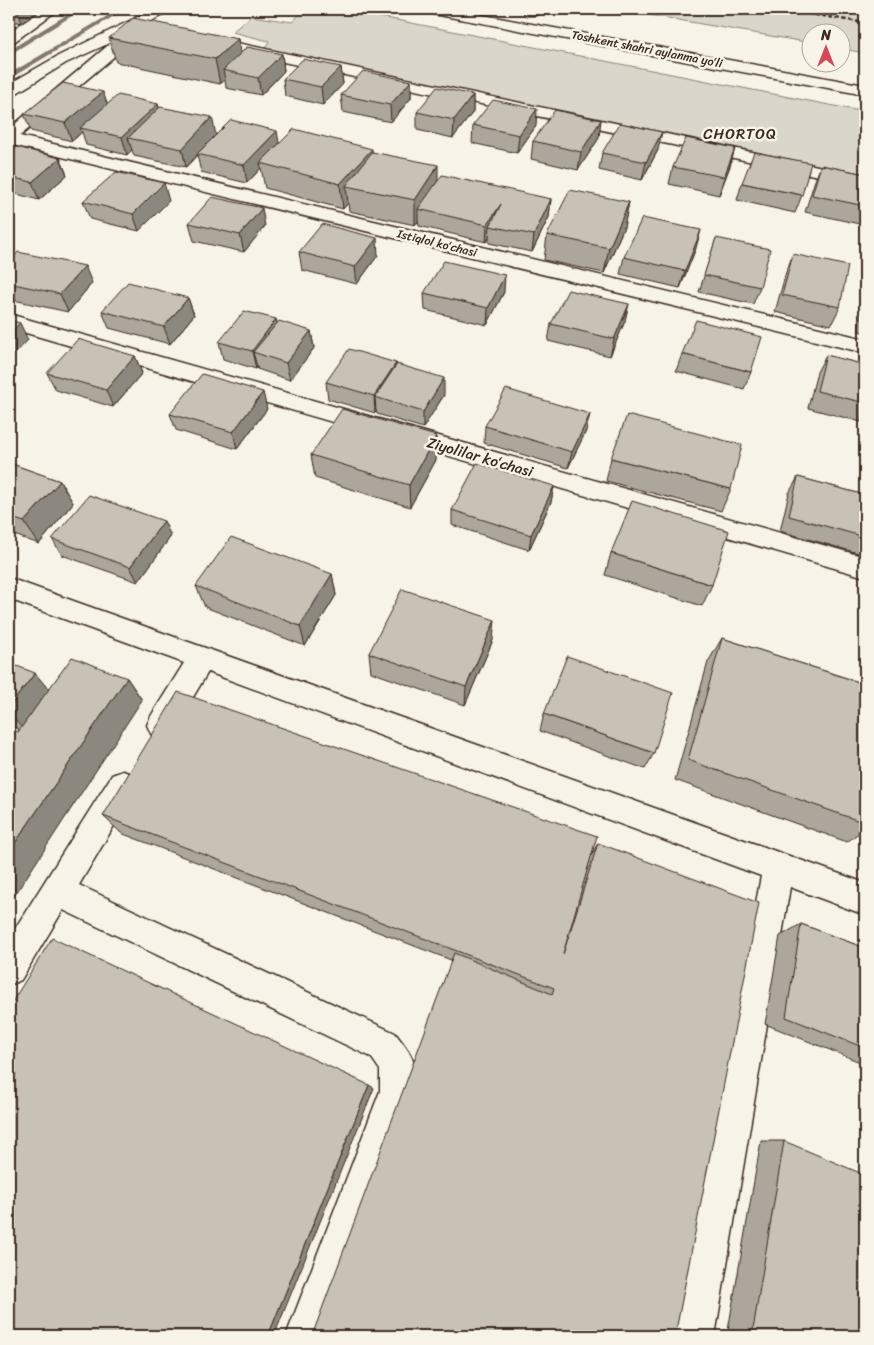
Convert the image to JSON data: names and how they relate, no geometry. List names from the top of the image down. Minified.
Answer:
{"streets":{"main road":["Toshkent shahri aylanma yoʻli","Istiqlol koʻchasi","Ziyolilar koʻchasi"]},"districts":["CHORTOQ"],"north":"top"}
